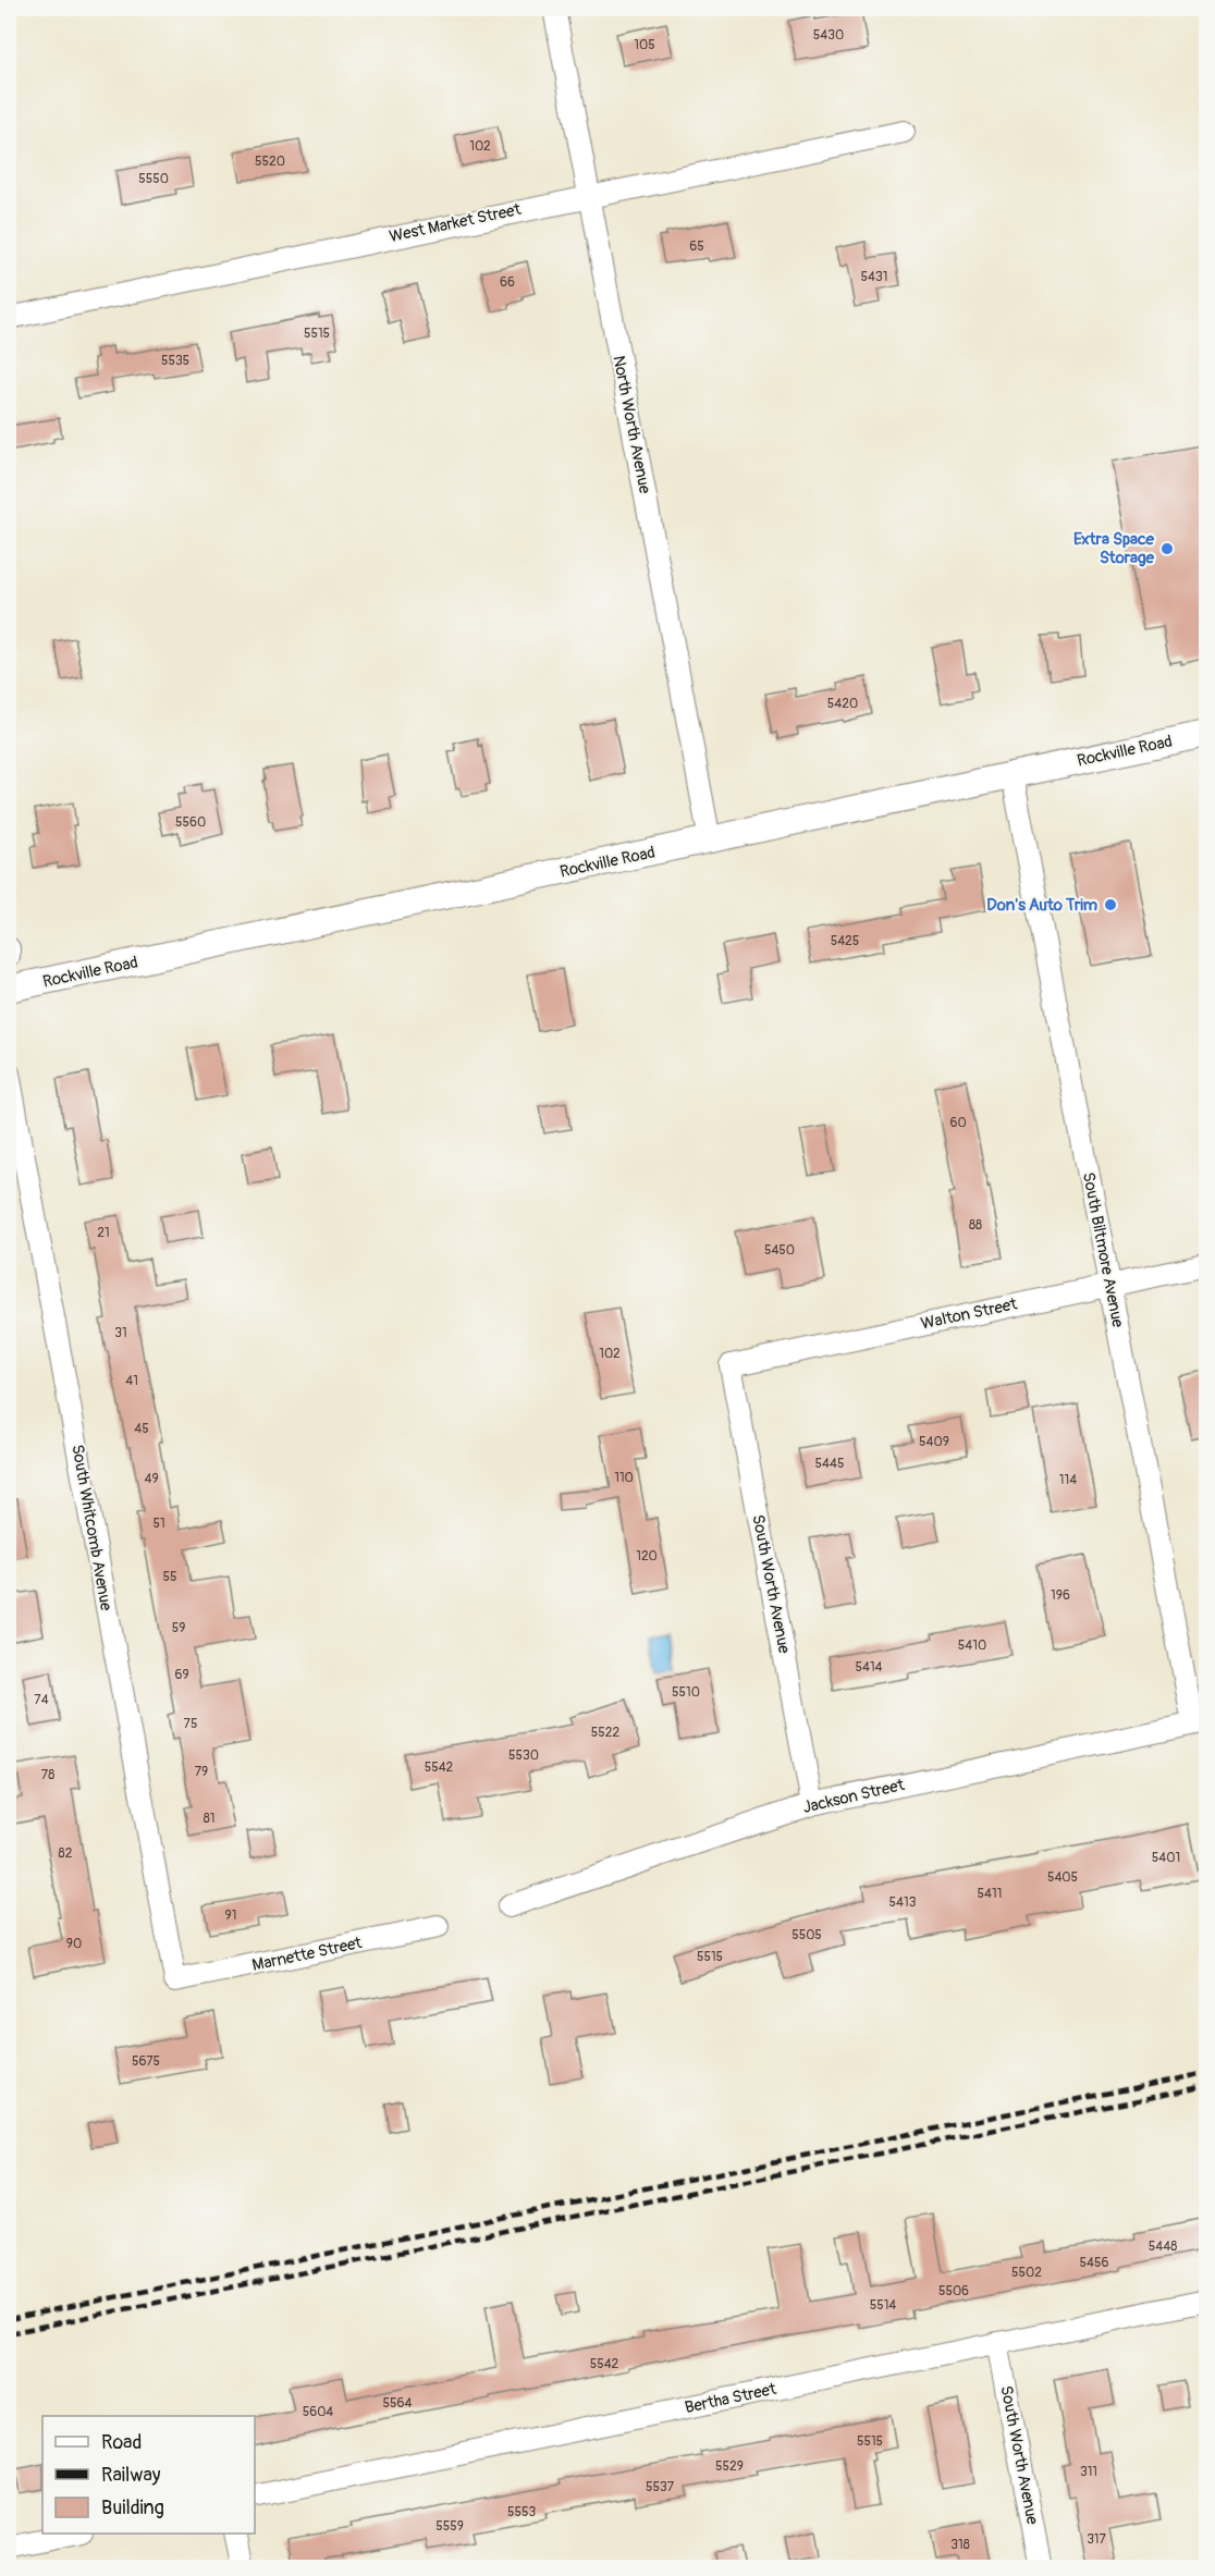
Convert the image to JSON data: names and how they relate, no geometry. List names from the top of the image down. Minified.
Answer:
{"streets":{"main road":["Rockville Road"],"street":["West Market Street","North Worth Avenue","South Biltmore Avenue","Walton Street","South Whitcomb Avenue","South Worth Avenue","Jackson Street","Marnette Street","Bertha Street"]},"crossings":[["West Market Street","North Worth Avenue"],["North Worth Avenue","Rockville Road"],["Rockville Road","South Biltmore Avenue"],["South Biltmore Avenue","Walton Street"],["South Biltmore Avenue","Jackson Street"],["Walton Street","South Worth Avenue"],["South Whitcomb Avenue","Marnette Street"],["South Worth Avenue","Jackson Street"],["South Worth Avenue","Bertha Street"]],"places":["Extra Space Storage","Don's Auto Trim"],"house_numbers":["5430","105","102","5520","5550","65","5431","66","5515","5535","5420","5560","5425","60","88","21","5450","31","102","41","45","5409","5445","110","49","114","51","120","55","196","59","5410","5414","69","5510","74","75","5522","5530","5542","79","78","81","82","5401","5405","5411","5413","91","5505","90","5515","5675","5448","5456","5502","5506","5514","5542","5564","5604","5515","5529","311","5537","5553","5559","317","318"],"legend":["Road","Railway","Building"]}
